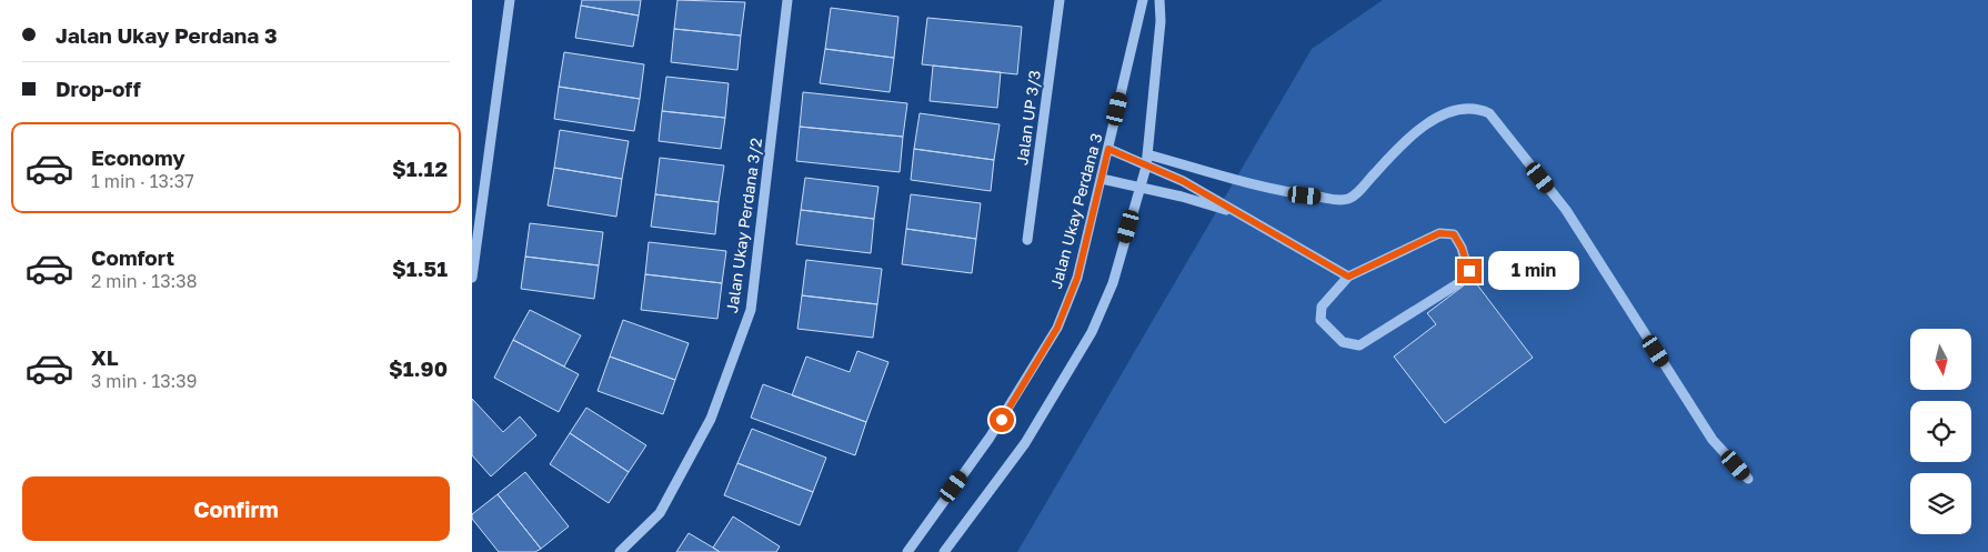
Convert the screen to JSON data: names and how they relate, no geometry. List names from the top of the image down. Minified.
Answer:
{"streets":{"street":["Jalan UP 3/3","Jalan Ukay Perdana 3","Jalan Ukay Perdana 3/2"]},"north":"bottom","page":{"banner":["Jalan Ukay Perdana 3","Drop-off"],"list":[{"name":"Economy","note":"1 min · 13:37","value":"$1.12"},{"name":"Comfort","note":"2 min · 13:38","value":"$1.51"},{"name":"XL","note":"3 min · 13:39","value":"$1.90"}],"bubble":"1 min","buttons":"Confirm"}}
